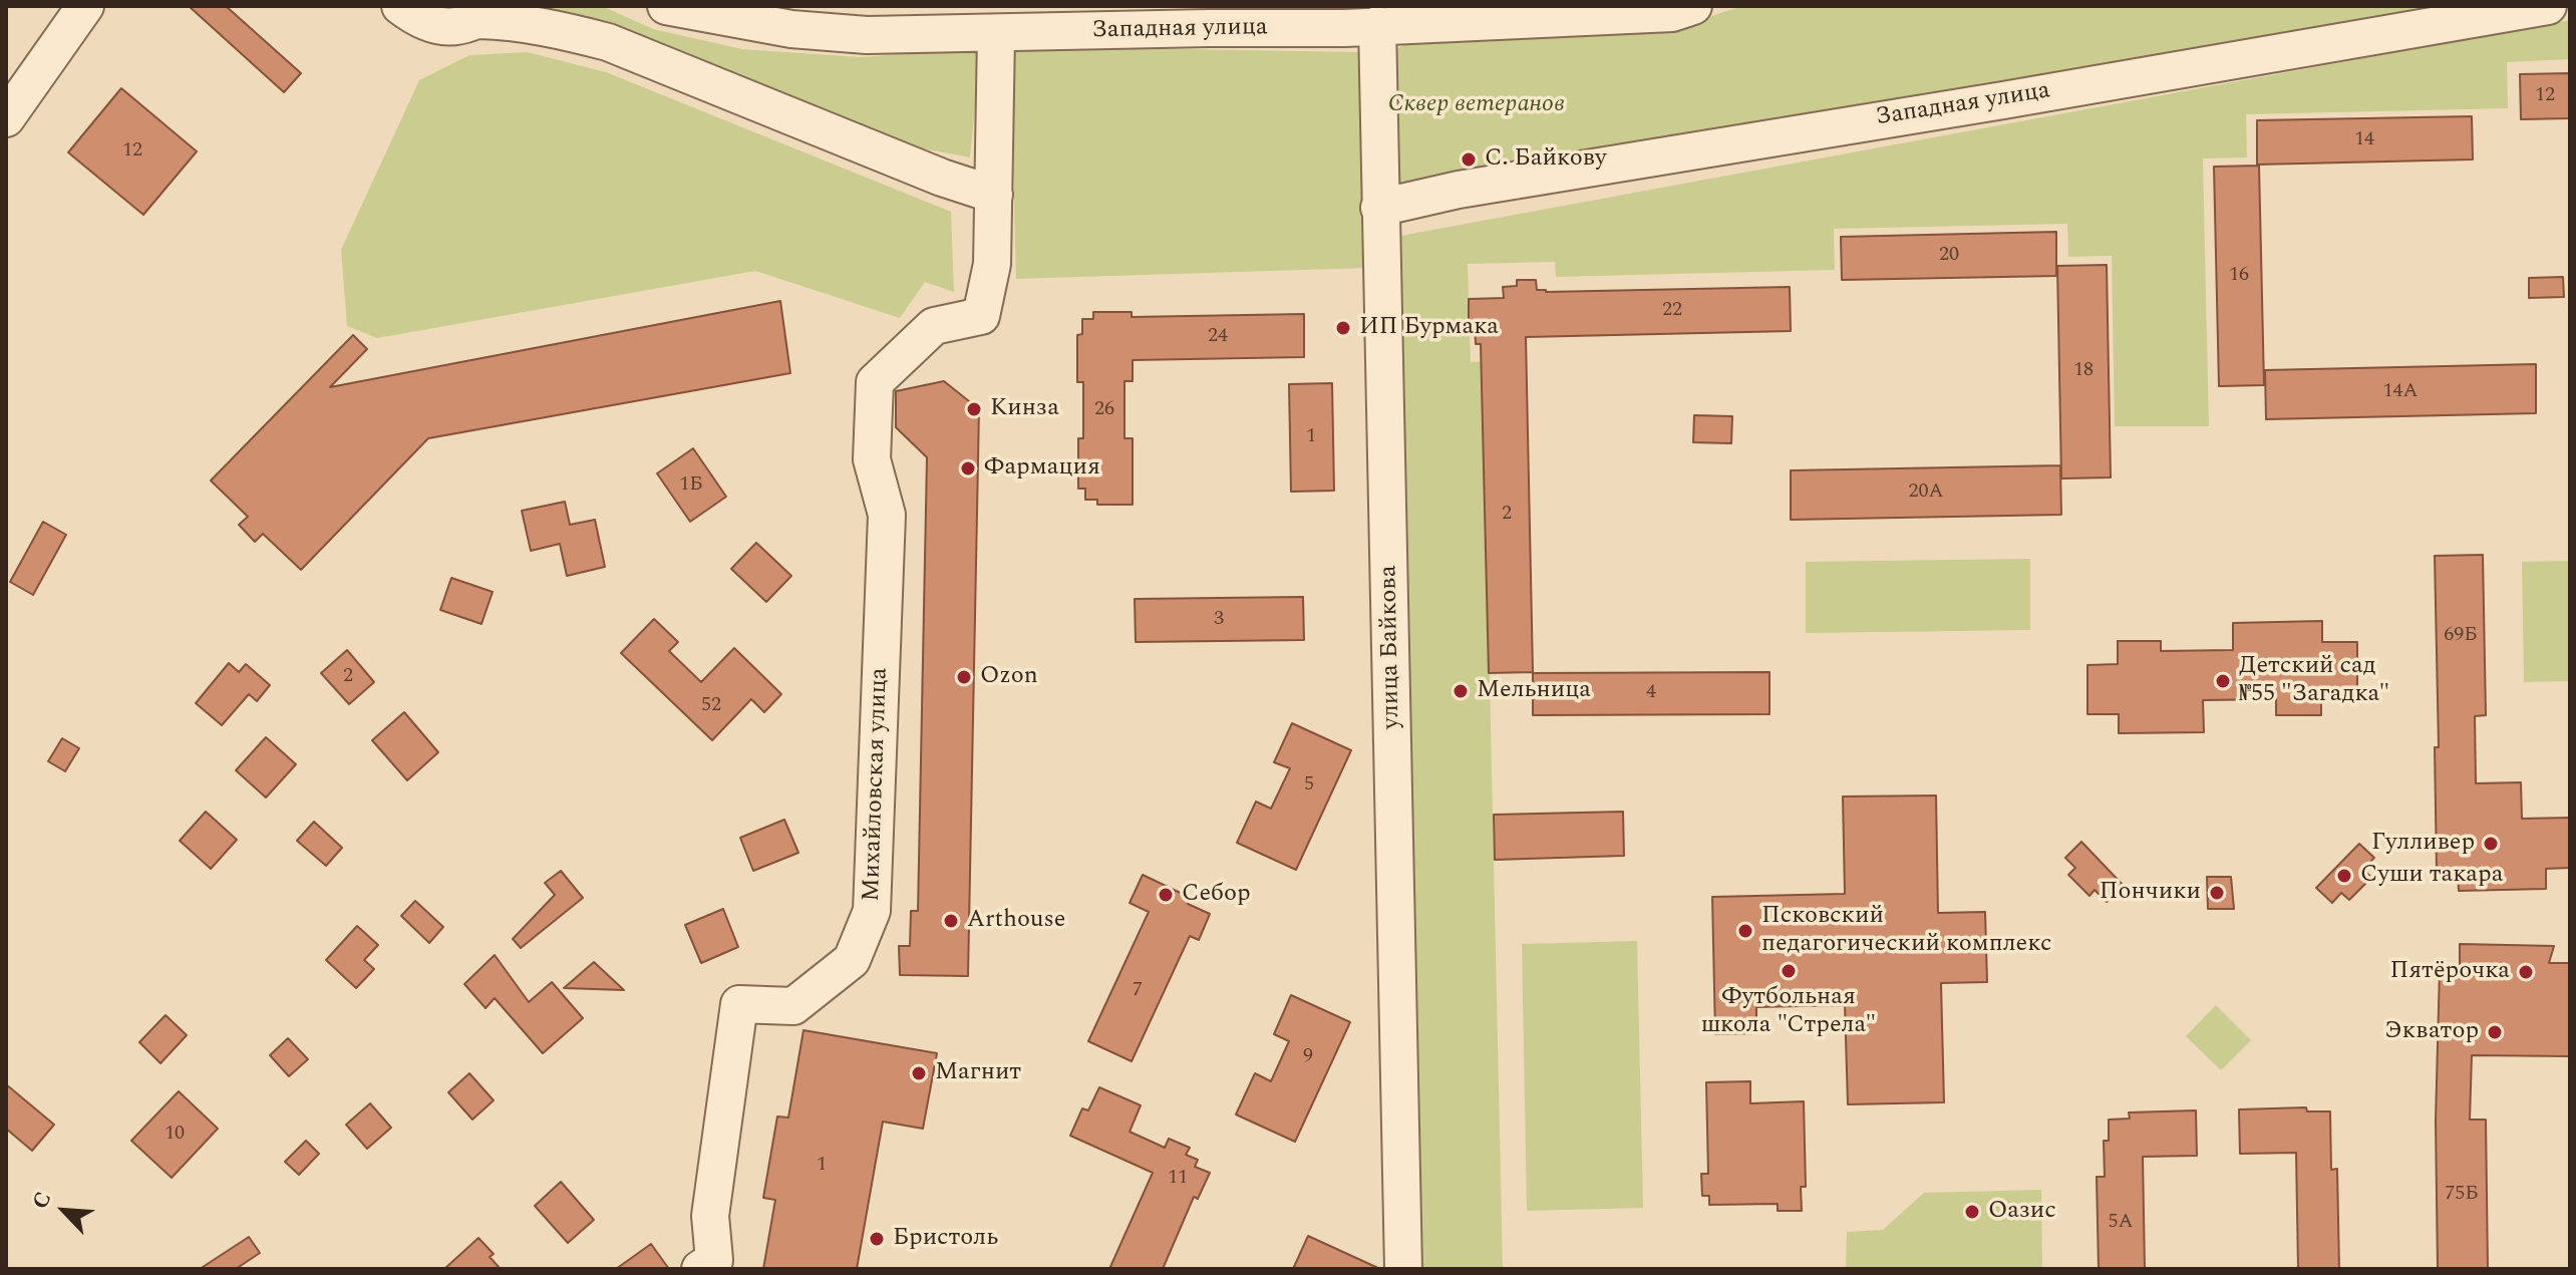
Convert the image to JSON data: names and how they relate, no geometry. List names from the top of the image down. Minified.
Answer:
{"streets":{"street":["Западная улица","улица Байкова","Михайловская улица"]},"crossings":[["Западная улица","улица Байкова"]],"parks":["Сквер ветеранов"],"places":["С. Байкову","ИП Бурмака","Кинза","Фармация","Ozon","Детский сад №55 \"Загадка\"","Мельница","Гулливер","Суши такара","Пончики","Себор","Arthouse","Псковский педагогический комплекс","Футбольная школа \"Стрела\"","Пятёрочка","Экватор","Магнит","Оазис","Бристоль"],"house_numbers":["12","14","12","20","16","22","24","18","14А","26","1","1Б","20А","2","3","69Б","2","4","52","5","7","9","10","1","11","75Б","5А"],"north":"top left"}
